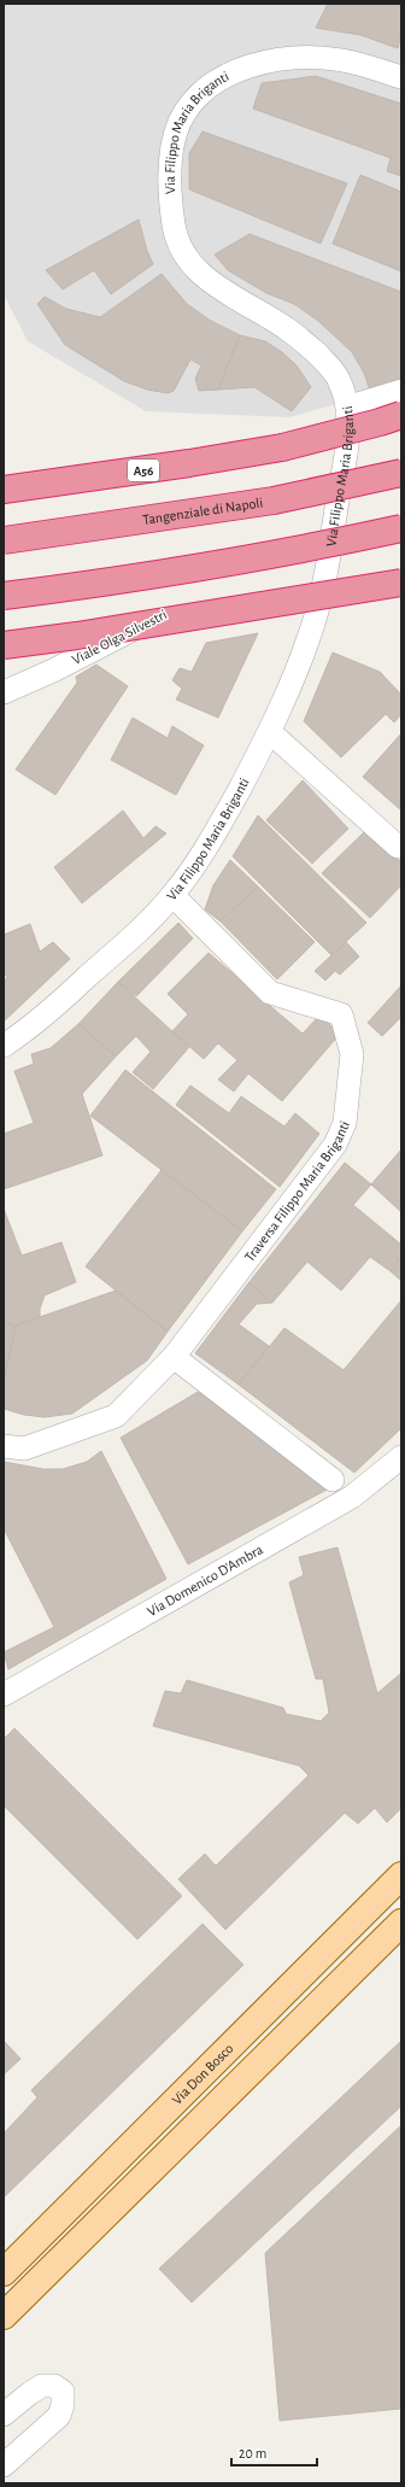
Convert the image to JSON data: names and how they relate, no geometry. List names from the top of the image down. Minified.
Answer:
{"streets":{"highway":["A56","Tangenziale di Napoli"],"main road":["Via Don Bosco"],"street":["Via Filippo Maria Briganti","Viale Olga Silvestri","Traversa Filippo Maria Briganti","Via Domenico D'Ambra"]},"crossings":[["Via Filippo Maria Briganti","Viale Olga Silvestri"],["Via Filippo Maria Briganti","Traversa Filippo Maria Briganti"]],"scale_bar":"20 m"}
